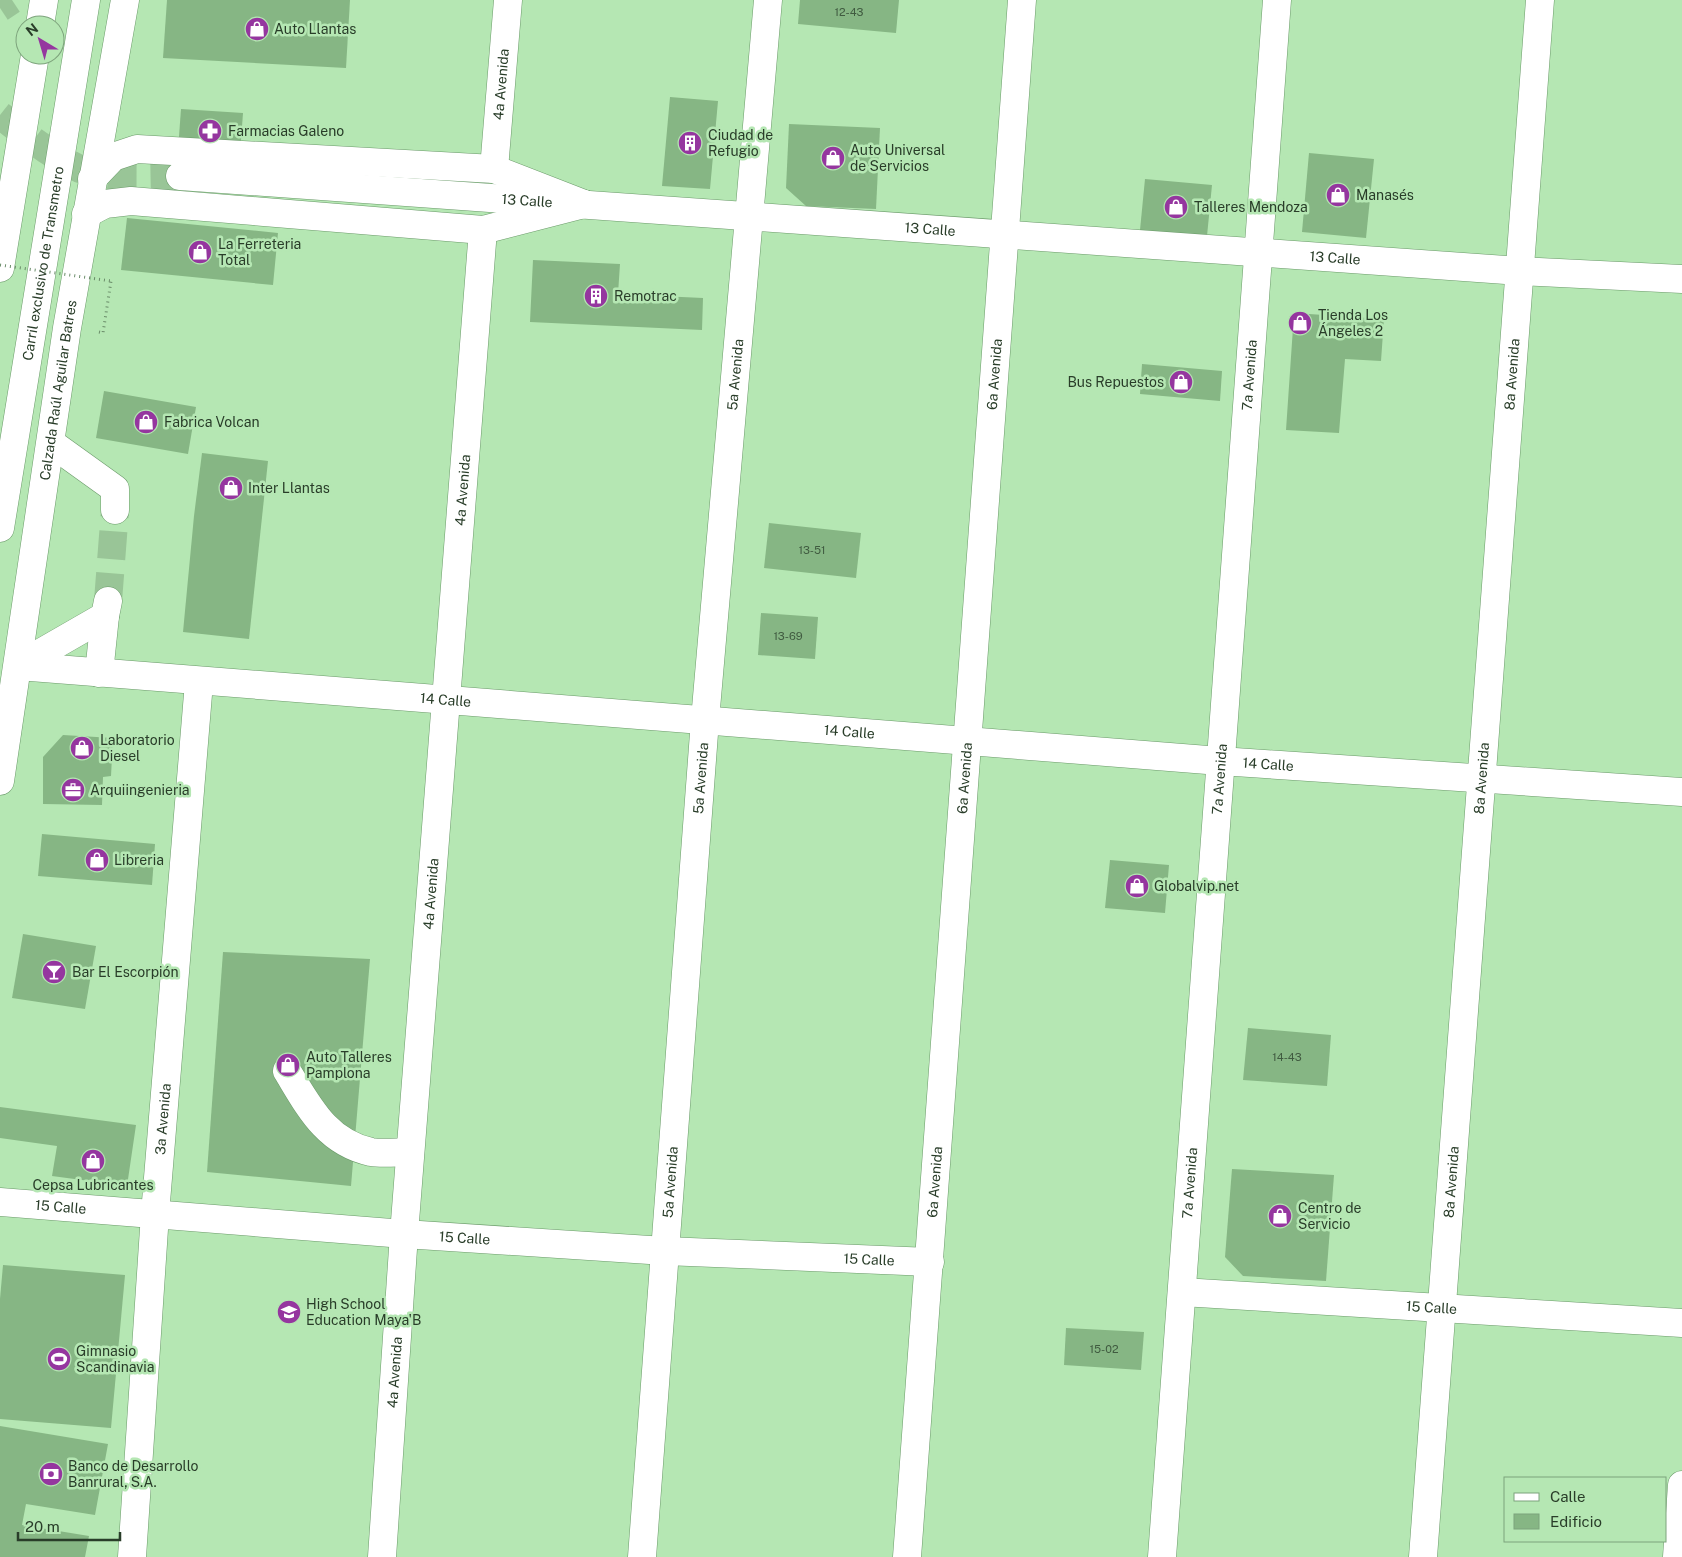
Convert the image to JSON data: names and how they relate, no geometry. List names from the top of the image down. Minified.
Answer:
{"streets":{"main road":["4a Avenida","13 Calle","Carril exclusivo de Transmetro","5a Avenida","6a Avenida","7a Avenida","8a Avenida","Calzada Raúl Aguilar Batres","14 Calle","3a Avenida","15 Calle"]},"crossings":[["4a Avenida","14 Calle"],["4a Avenida","15 Calle"],["13 Calle","5a Avenida"],["13 Calle","6a Avenida"],["13 Calle","7a Avenida"],["13 Calle","8a Avenida"],["5a Avenida","14 Calle"],["5a Avenida","15 Calle"],["6a Avenida","14 Calle"],["6a Avenida","15 Calle"],["7a Avenida","14 Calle"],["7a Avenida","15 Calle"],["8a Avenida","14 Calle"],["8a Avenida","15 Calle"],["Calzada Raúl Aguilar Batres","14 Calle"],["14 Calle","3a Avenida"],["3a Avenida","15 Calle"]],"places":{"shop":["Auto Llantas","Auto Universal de Servicios","Manasés","Talleres Mendoza","La Ferreteria Total","Tienda Los Ángeles 2","Bus Repuestos","Fabrica Volcan","Inter Llantas","Laboratorio Diesel","Libreria","Globalvip.net","Auto Talleres Pamplona","Cepsa Lubricantes","Centro de Servicio"],"pharmacy":["Farmacias Galeno"],"building":["Ciudad de Refugio","Remotrac"],"office":["Arquiingenieria"],"bar":["Bar El Escorpión"],"school or university":["High School Education Maya'B"],"sports":["Gimnasio Scandinavia"],"bank":["Banco de Desarrollo Banrural, S.A."]},"house_numbers":["12-43","13-51","13-69","14-43","15-02"],"legend":["Calle","Edificio"],"scale_bar":"20 m","north":"top left"}
